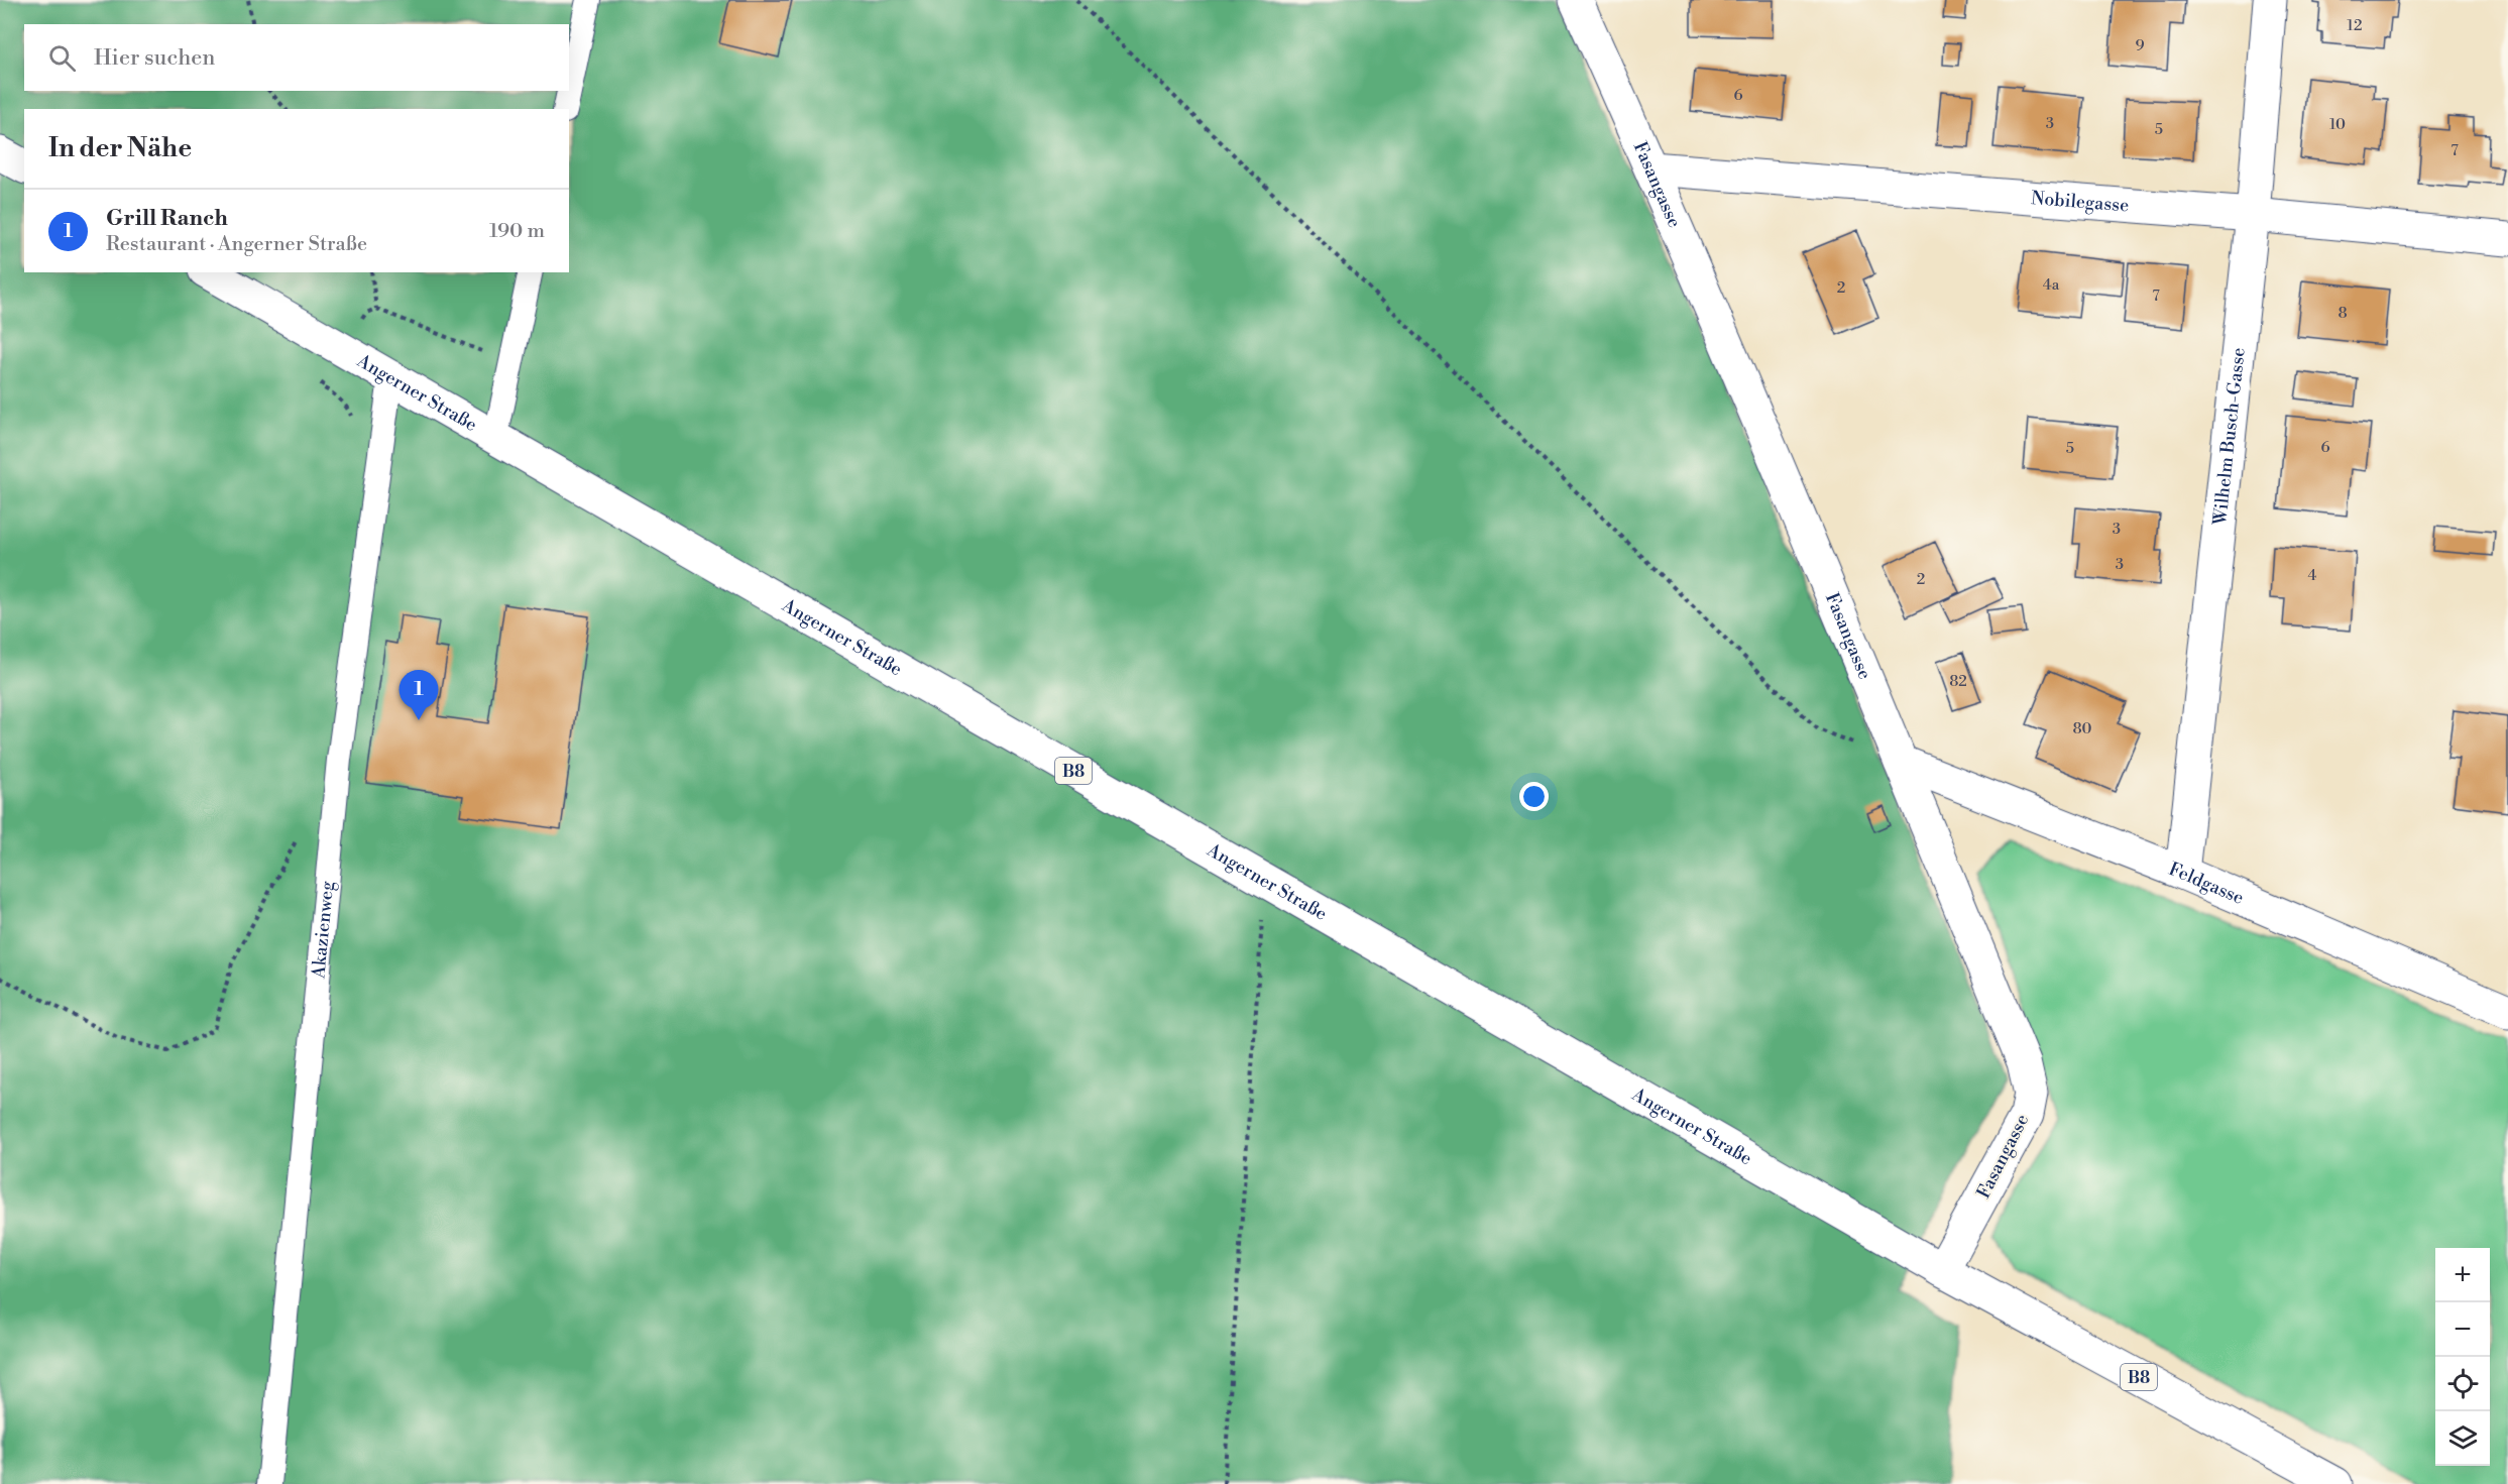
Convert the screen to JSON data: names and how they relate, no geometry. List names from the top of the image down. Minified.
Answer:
{"streets":{"street":["Fasangasse","Nobilegasse","Angerner Straße","Wilhelm Busch-Gasse","B8","Feldgasse"],"lane":["Akazienweg"]},"crossings":[["Fasangasse","Nobilegasse"],["Fasangasse","Angerner Straße"],["Fasangasse","Feldgasse"],["Nobilegasse","Wilhelm Busch-Gasse"],["Angerner Straße","Akazienweg"],["Wilhelm Busch-Gasse","Feldgasse"]],"house_numbers":["12","9","6","3","10","5","7","4a","2","7","8","6","5","3","3","4","2","82","80"],"page":{"search":"Hier suchen","heading":"In der Nähe","list":[{"mark":"1","name":"Grill Ranch","note":"Restaurant · Angerner Straße","value":"190 m"}],"pins":"1","map_buttons":["+","−"]}}
